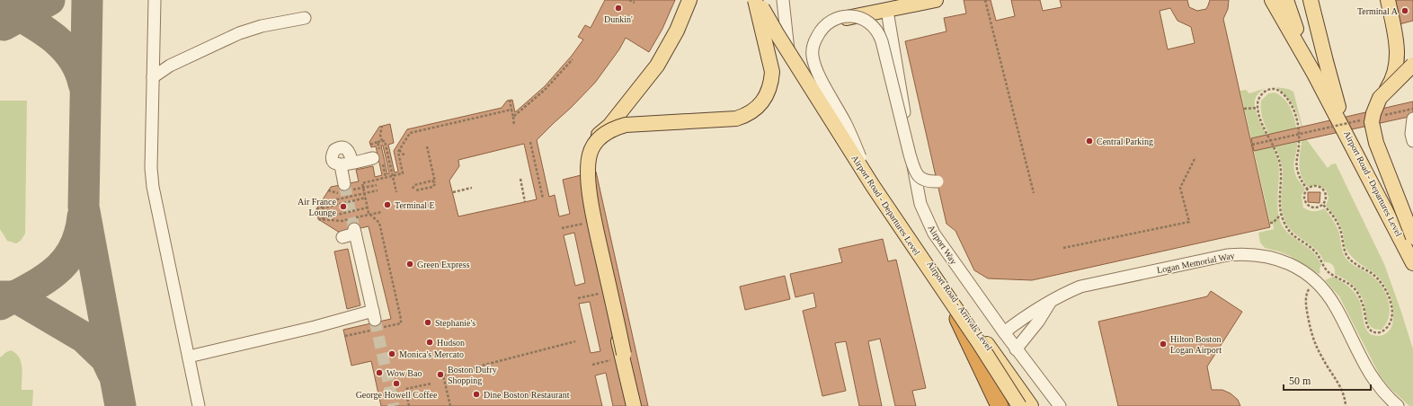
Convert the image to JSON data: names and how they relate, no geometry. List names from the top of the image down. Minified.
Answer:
{"streets":{"main road":["Airport Road - Departures Level","Airport Road - Arrivals Level"],"street":["Airport Way","Logan Memorial Way"]},"crossings":[["Airport Road - Departures Level","Airport Road - Arrivals Level"],["Airport Way","Logan Memorial Way"]],"places":["Dunkin'","Terminal A","Central Parking","Terminal E","Air France Lounge","Green Express","Stephanie's","Hudson","Hilton Boston Logan Airport","Monica's Mercato","Wow Bao","Boston Dufry Shopping","George Howell Coffee","Dine Boston Restaurant"],"scale_bar":"50 m"}
